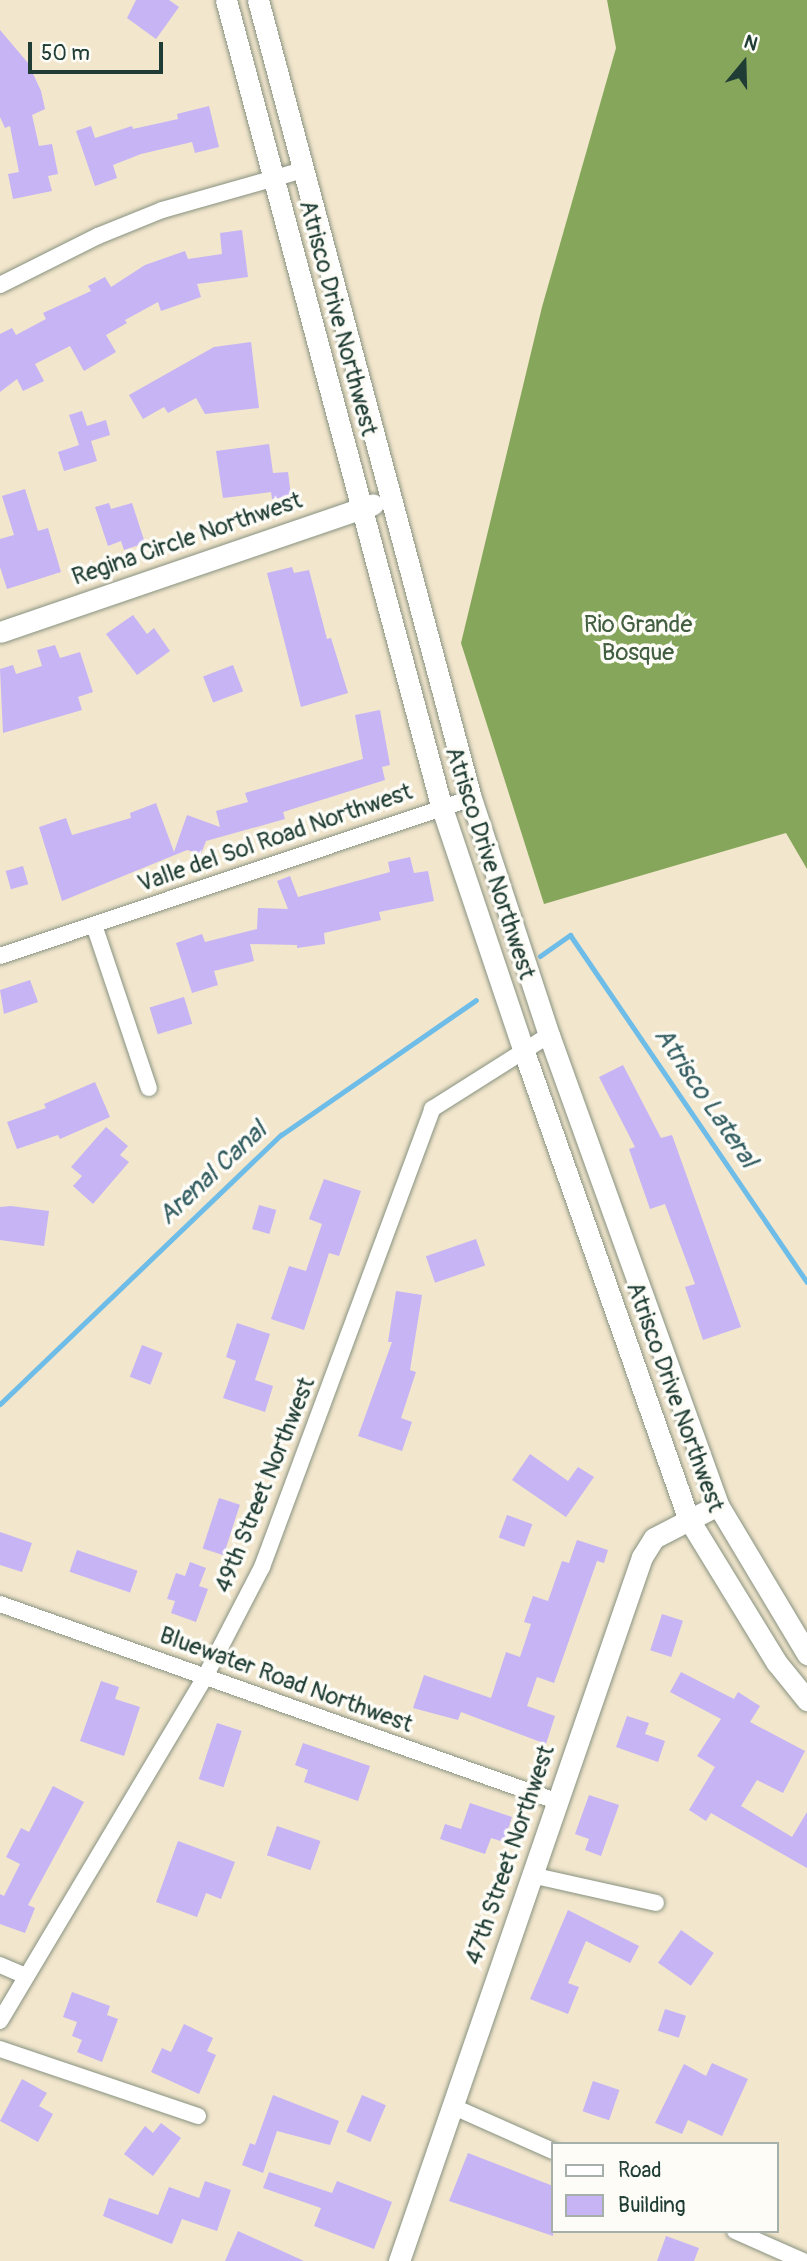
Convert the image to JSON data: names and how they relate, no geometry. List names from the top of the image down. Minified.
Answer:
{"streets":{"main road":["Atrisco Drive Northwest","Regina Circle Northwest","47th Street Northwest"],"street":["Valle del Sol Road Northwest","49th Street Northwest","Bluewater Road Northwest"]},"crossings":[["Atrisco Drive Northwest","Regina Circle Northwest"],["Atrisco Drive Northwest","Valle del Sol Road Northwest"],["Atrisco Drive Northwest","49th Street Northwest"],["Atrisco Drive Northwest","47th Street Northwest"],["49th Street Northwest","Bluewater Road Northwest"],["Bluewater Road Northwest","47th Street Northwest"]],"water":["Atrisco Lateral","Arenal Canal"],"parks":["Rio Grande Bosque"],"legend":["Road","Building"],"scale_bar":"50 m","north":"top"}
